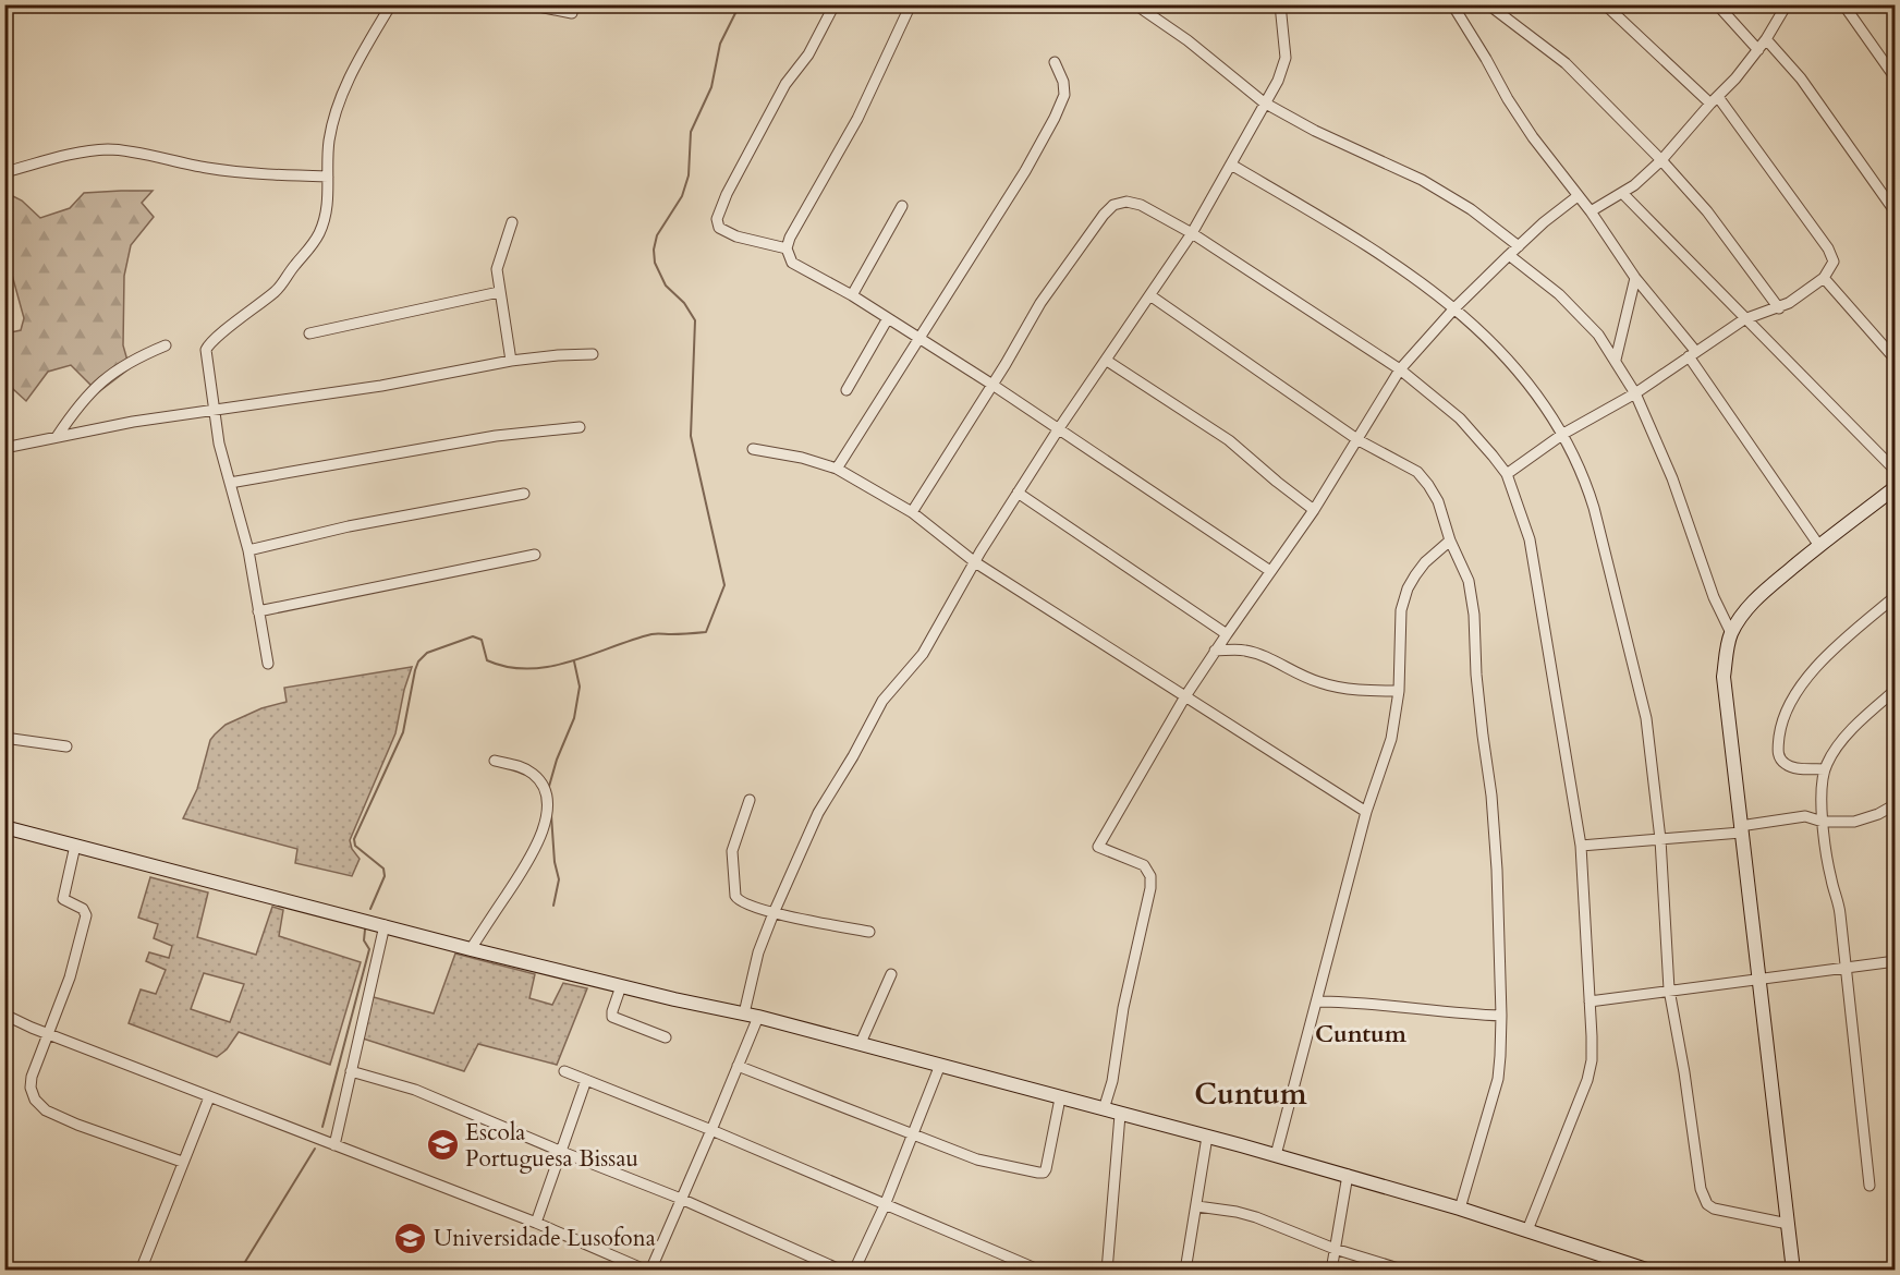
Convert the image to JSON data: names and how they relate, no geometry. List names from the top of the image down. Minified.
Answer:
{"districts":["Cuntum","Cuntum"],"places":{"school or university":["Escola Portuguesa Bissau","Universidade Lusofona"]}}
